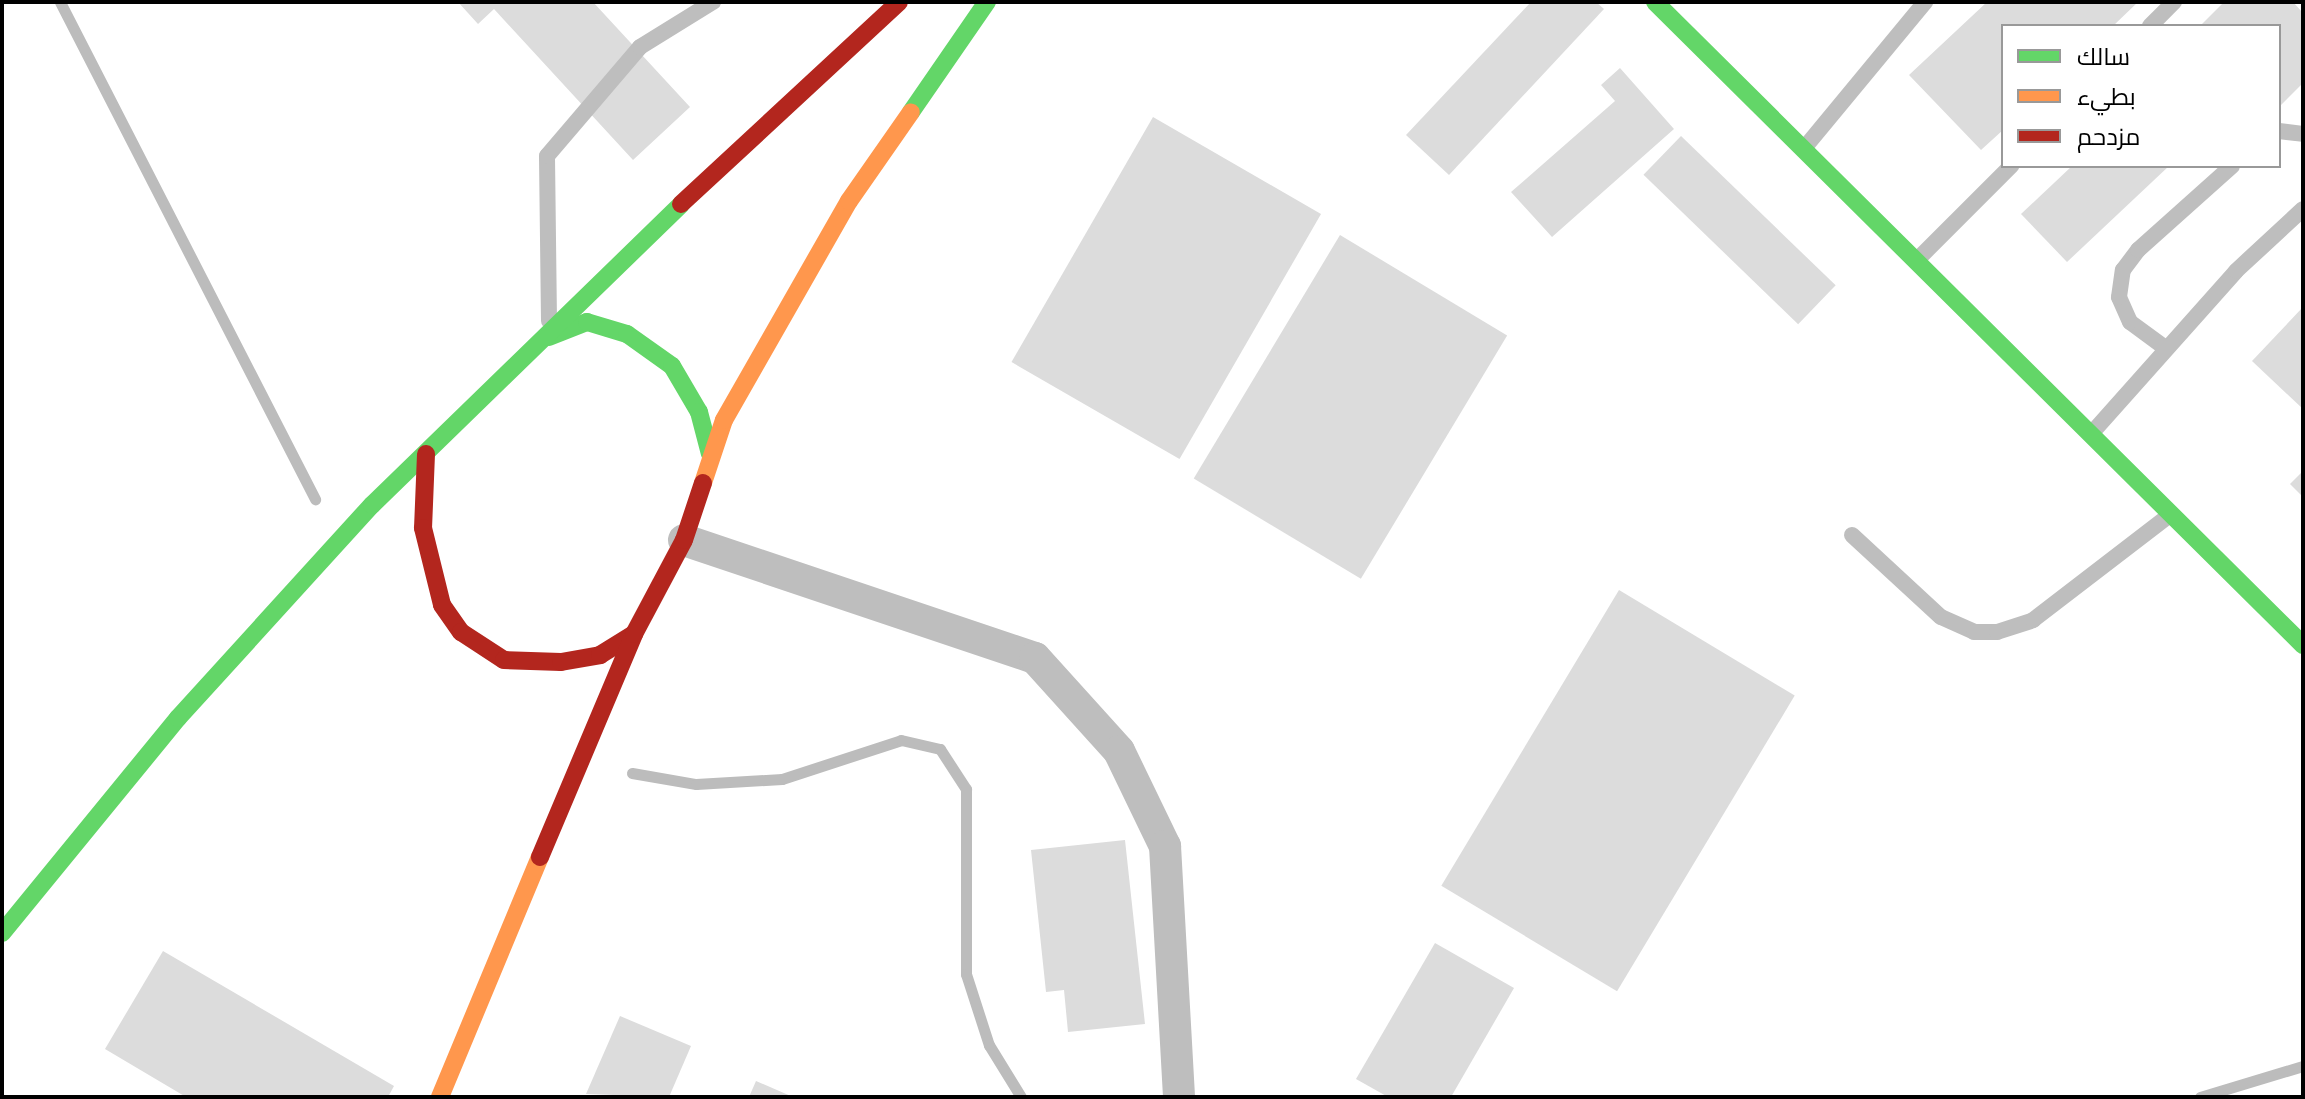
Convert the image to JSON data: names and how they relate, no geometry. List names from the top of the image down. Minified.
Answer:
{"legend":["سالك","بطيء","مزدحم"]}
